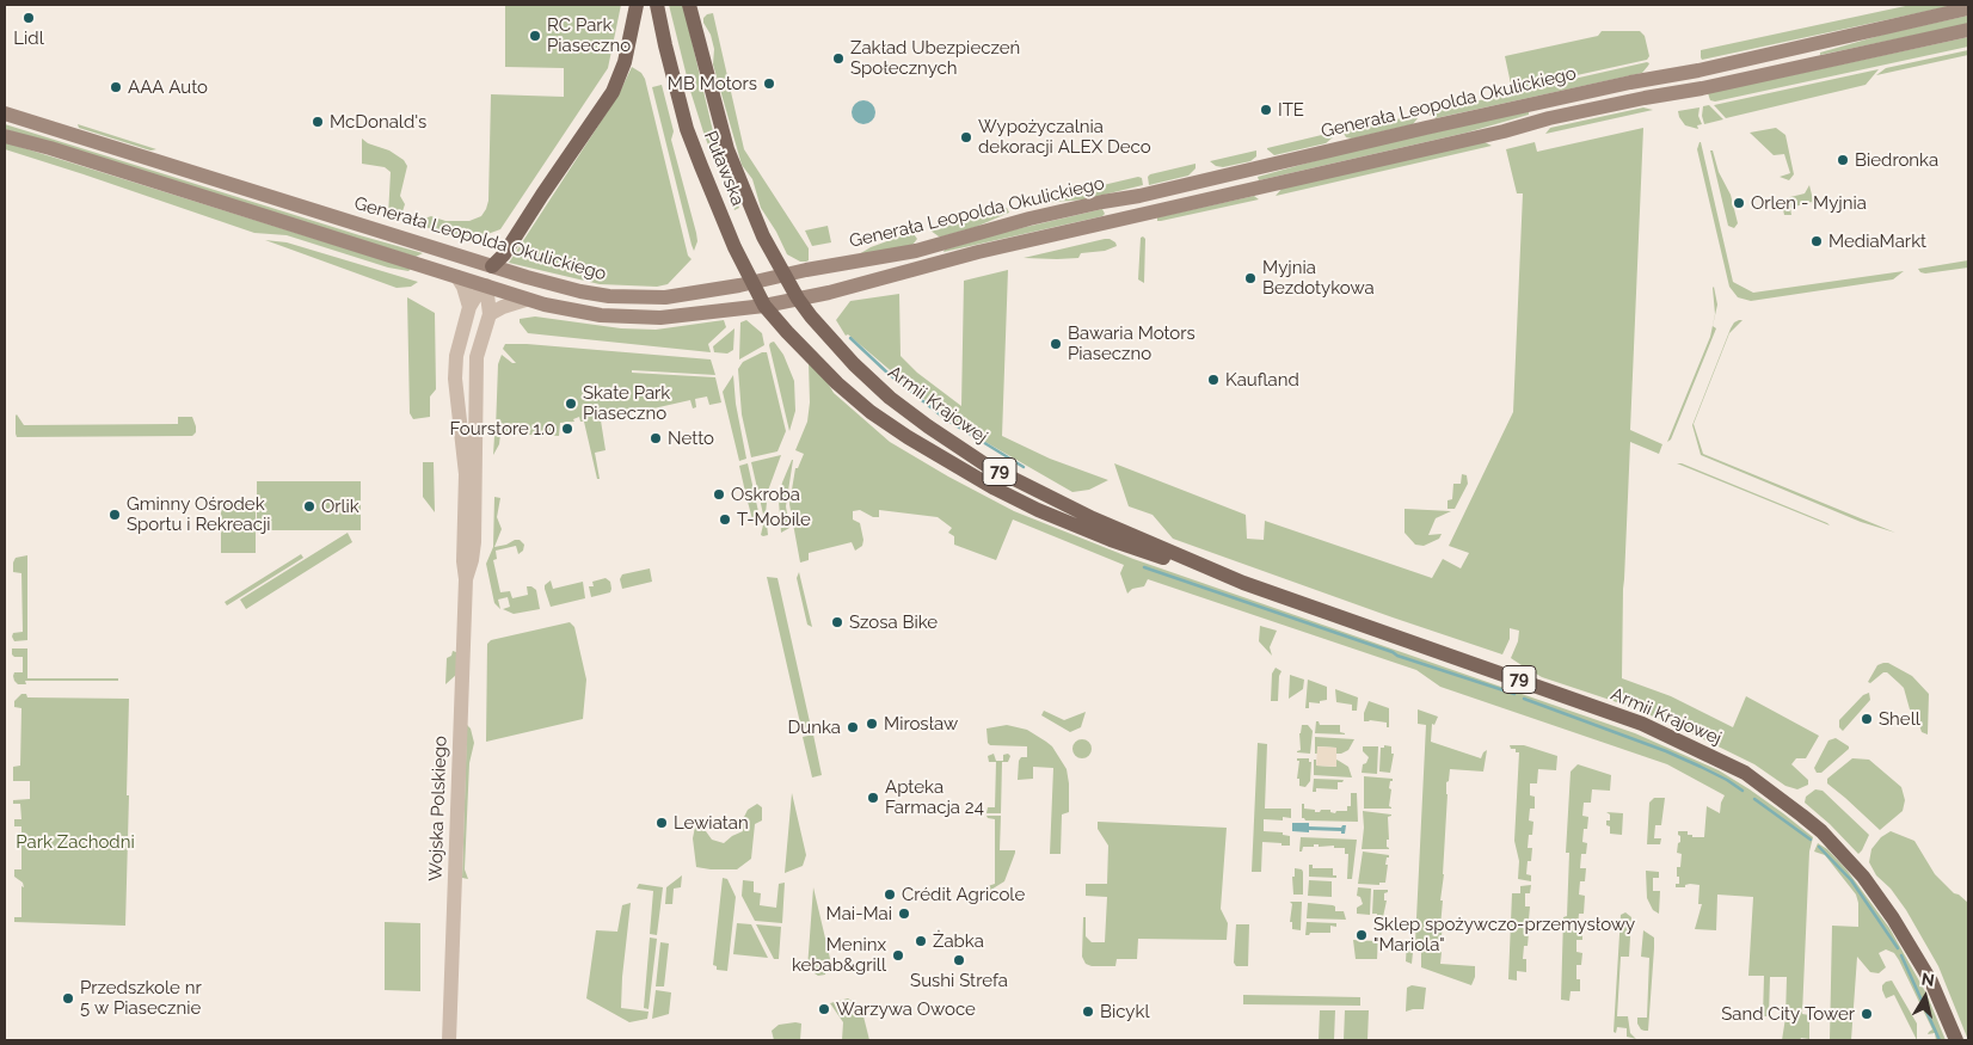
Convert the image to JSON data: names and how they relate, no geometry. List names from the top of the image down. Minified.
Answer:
{"streets":{"main road":["Generała Leopolda Okulickiego","Puławska","Armii Krajowej","79"],"street":["Wojska Polskiego"]},"crossings":[["Generała Leopolda Okulickiego","Puławska"],["Puławska","Armii Krajowej"]],"parks":["Park Zachodni"],"places":["Lidl","RC Park Piaseczno","Zakład Ubezpieczeń Społecznych","MB Motors","AAA Auto","ITE","McDonald's","Wypożyczalnia dekoracji ALEX Deco","Biedronka","Orlen - Myjnia","MediaMarkt","Myjnia Bezdotykowa","Bawaria Motors Piaseczno","Kaufland","Skate Park Piaseczno","Fourstore 1.0","Netto","Oskroba","Orlik","Gminny Ośrodek Sportu i Rekreacji","T-Mobile","Szosa Bike","Shell","Mirosław","Dunka","Apteka Farmacja 24","Lewiatan","Crédit Agricole","Mai-Mai","Sklep spożywczo-przemysłowy \"Mariola\"","Żabka","Meninx kebab&grill","Sushi Strefa","Przedszkole nr 5 w Piasecznie","Warzywa Owoce","Bicykl","Sand City Tower"],"north":"top"}
